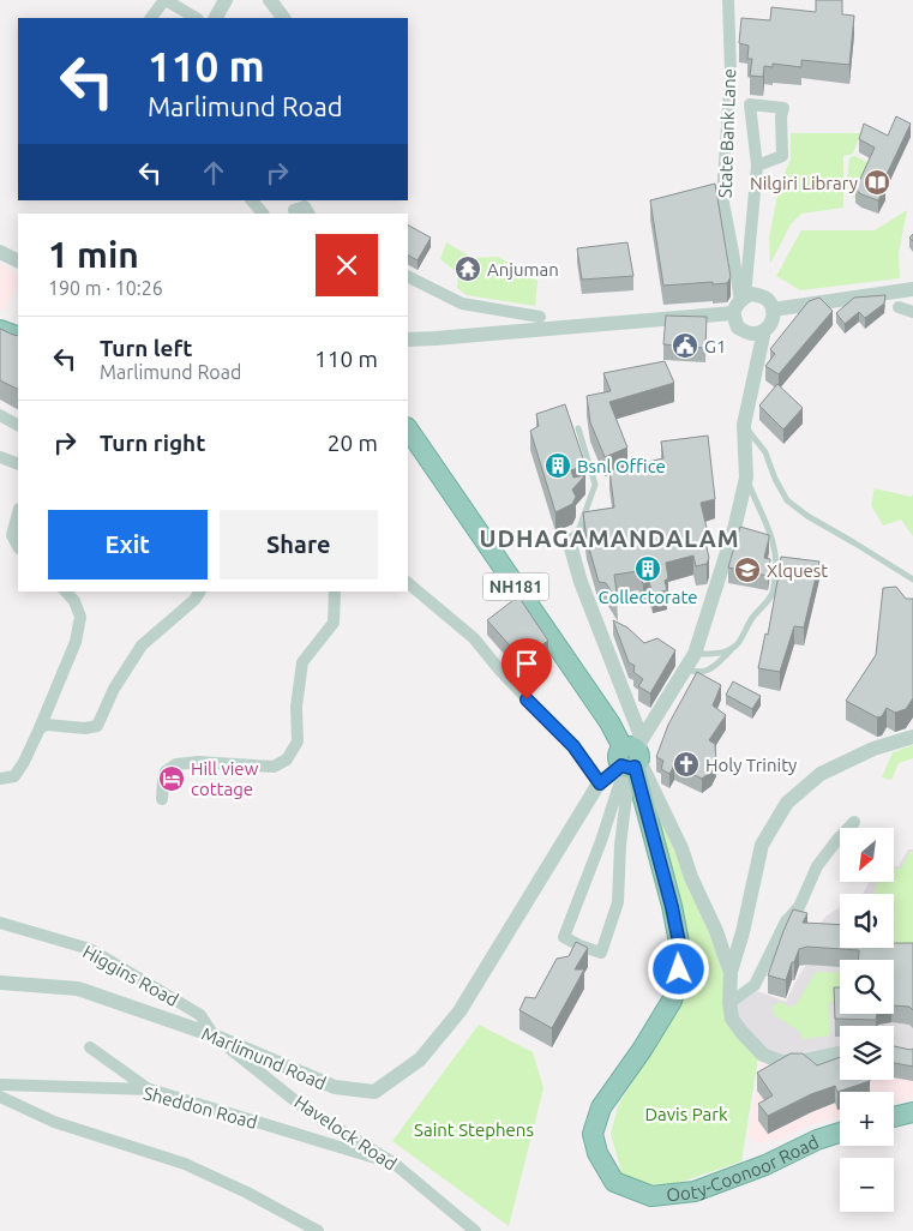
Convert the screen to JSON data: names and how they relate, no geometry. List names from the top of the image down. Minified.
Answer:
{"streets":{"highway":["NH181","Ooty-Coonoor Road"],"street":["State Bank Lane","Higgins Road","Marlimund Road","Sheddon Road","Havelock Road"]},"crossings":[["State Bank Lane","Marlimund Road"],["Higgins Road","Marlimund Road"],["Higgins Road","Havelock Road"],["Marlimund Road","Havelock Road"],["Marlimund Road","Ooty-Coonoor Road"],["Sheddon Road","Havelock Road"]],"districts":["UDHAGAMANDALAM"],"parks":["Davis Park","Saint Stephens"],"places":{"library":["Nilgiri Library"],"temple":["Anjuman"],"public building":["G1"],"building":["Bsnl Office","Collectorate"],"school or university":["Xlquest"],"church":["Holy Trinity"],"hotel":["Hill view cottage"]},"north":"bottom left","page":{"turn":["110 m","Marlimund Road"],"heading":["1 min","190 m · 10:26"],"list":[{"name":"Turn left","note":"Marlimund Road","value":"110 m"},{"name":"Turn right","value":"20 m"}],"buttons":["Exit","Share"],"map_buttons":["+","−"]}}
